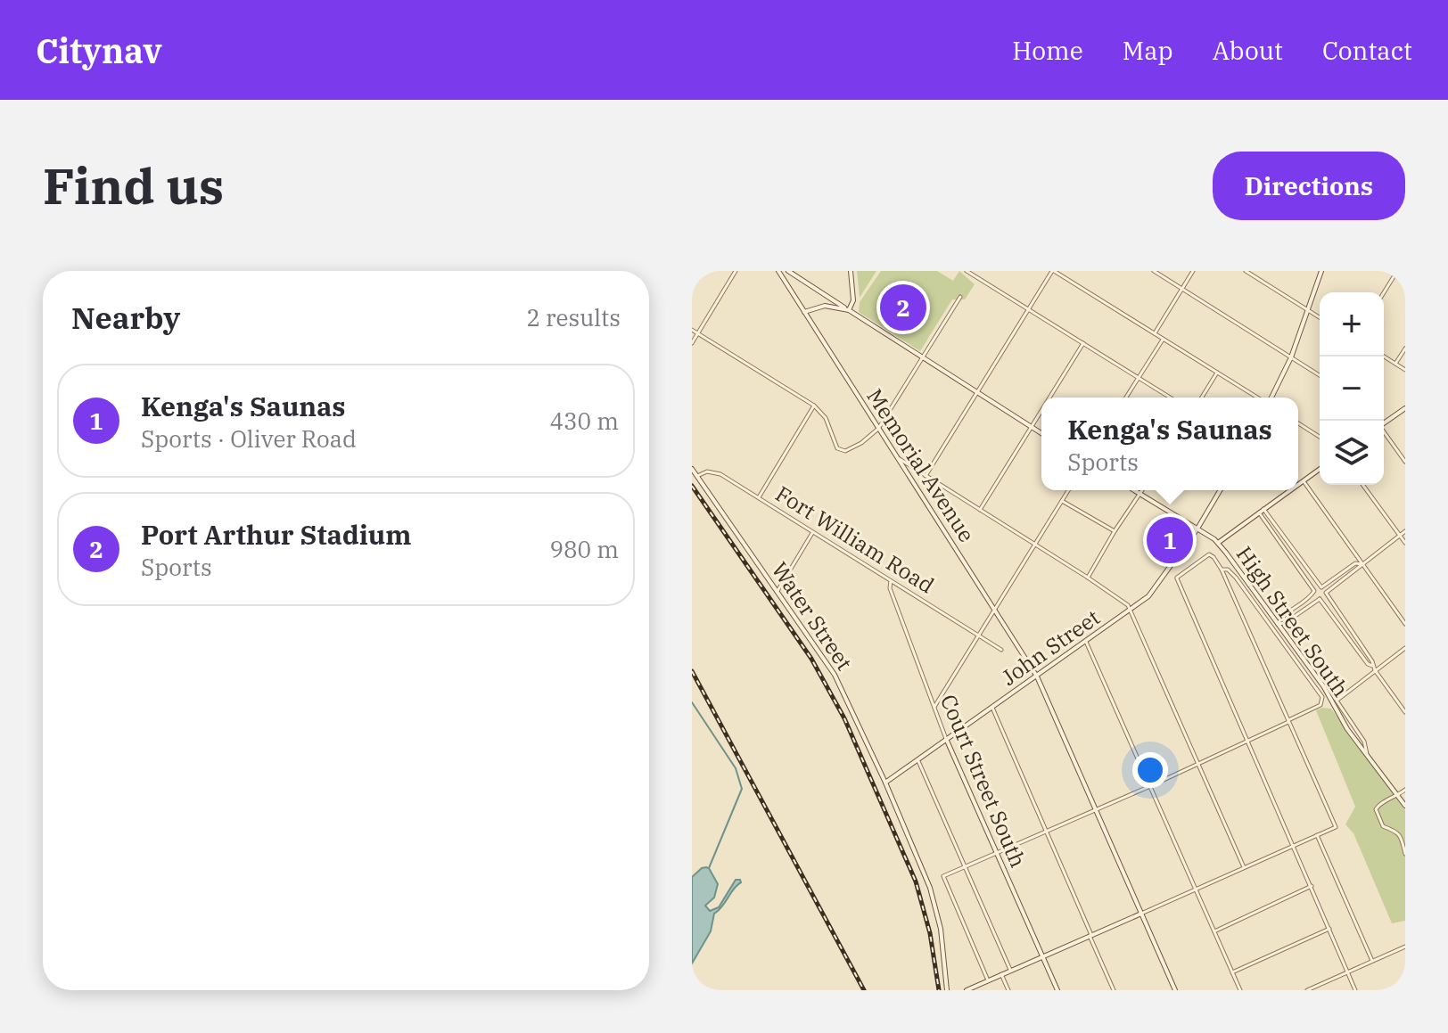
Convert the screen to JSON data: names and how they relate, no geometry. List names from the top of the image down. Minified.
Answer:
{"streets":{"main road":["Memorial Avenue","Water Street","High Street South","John Street","Court Street South"],"street":["Fort William Road"]},"crossings":[["Memorial Avenue","John Street"],["Fort William Road","Water Street"],["Fort William Road","Court Street South"],["Water Street","John Street"],["High Street South","John Street"],["John Street","Court Street South"]],"page":{"header":"Citynav","nav":["Home","Map","About","Contact"],"buttons":"Directions","title":"Find us","heading":["Nearby","2 results"],"pins":["2","1"],"map_buttons":["+","−"],"list":[{"mark":"1","name":"Kenga's Saunas","note":"Sports · Oliver Road","value":"430 m"},{"mark":"2","name":"Port Arthur Stadium","note":"Sports","value":"980 m"}],"popup":["Kenga's Saunas","Sports"]}}
